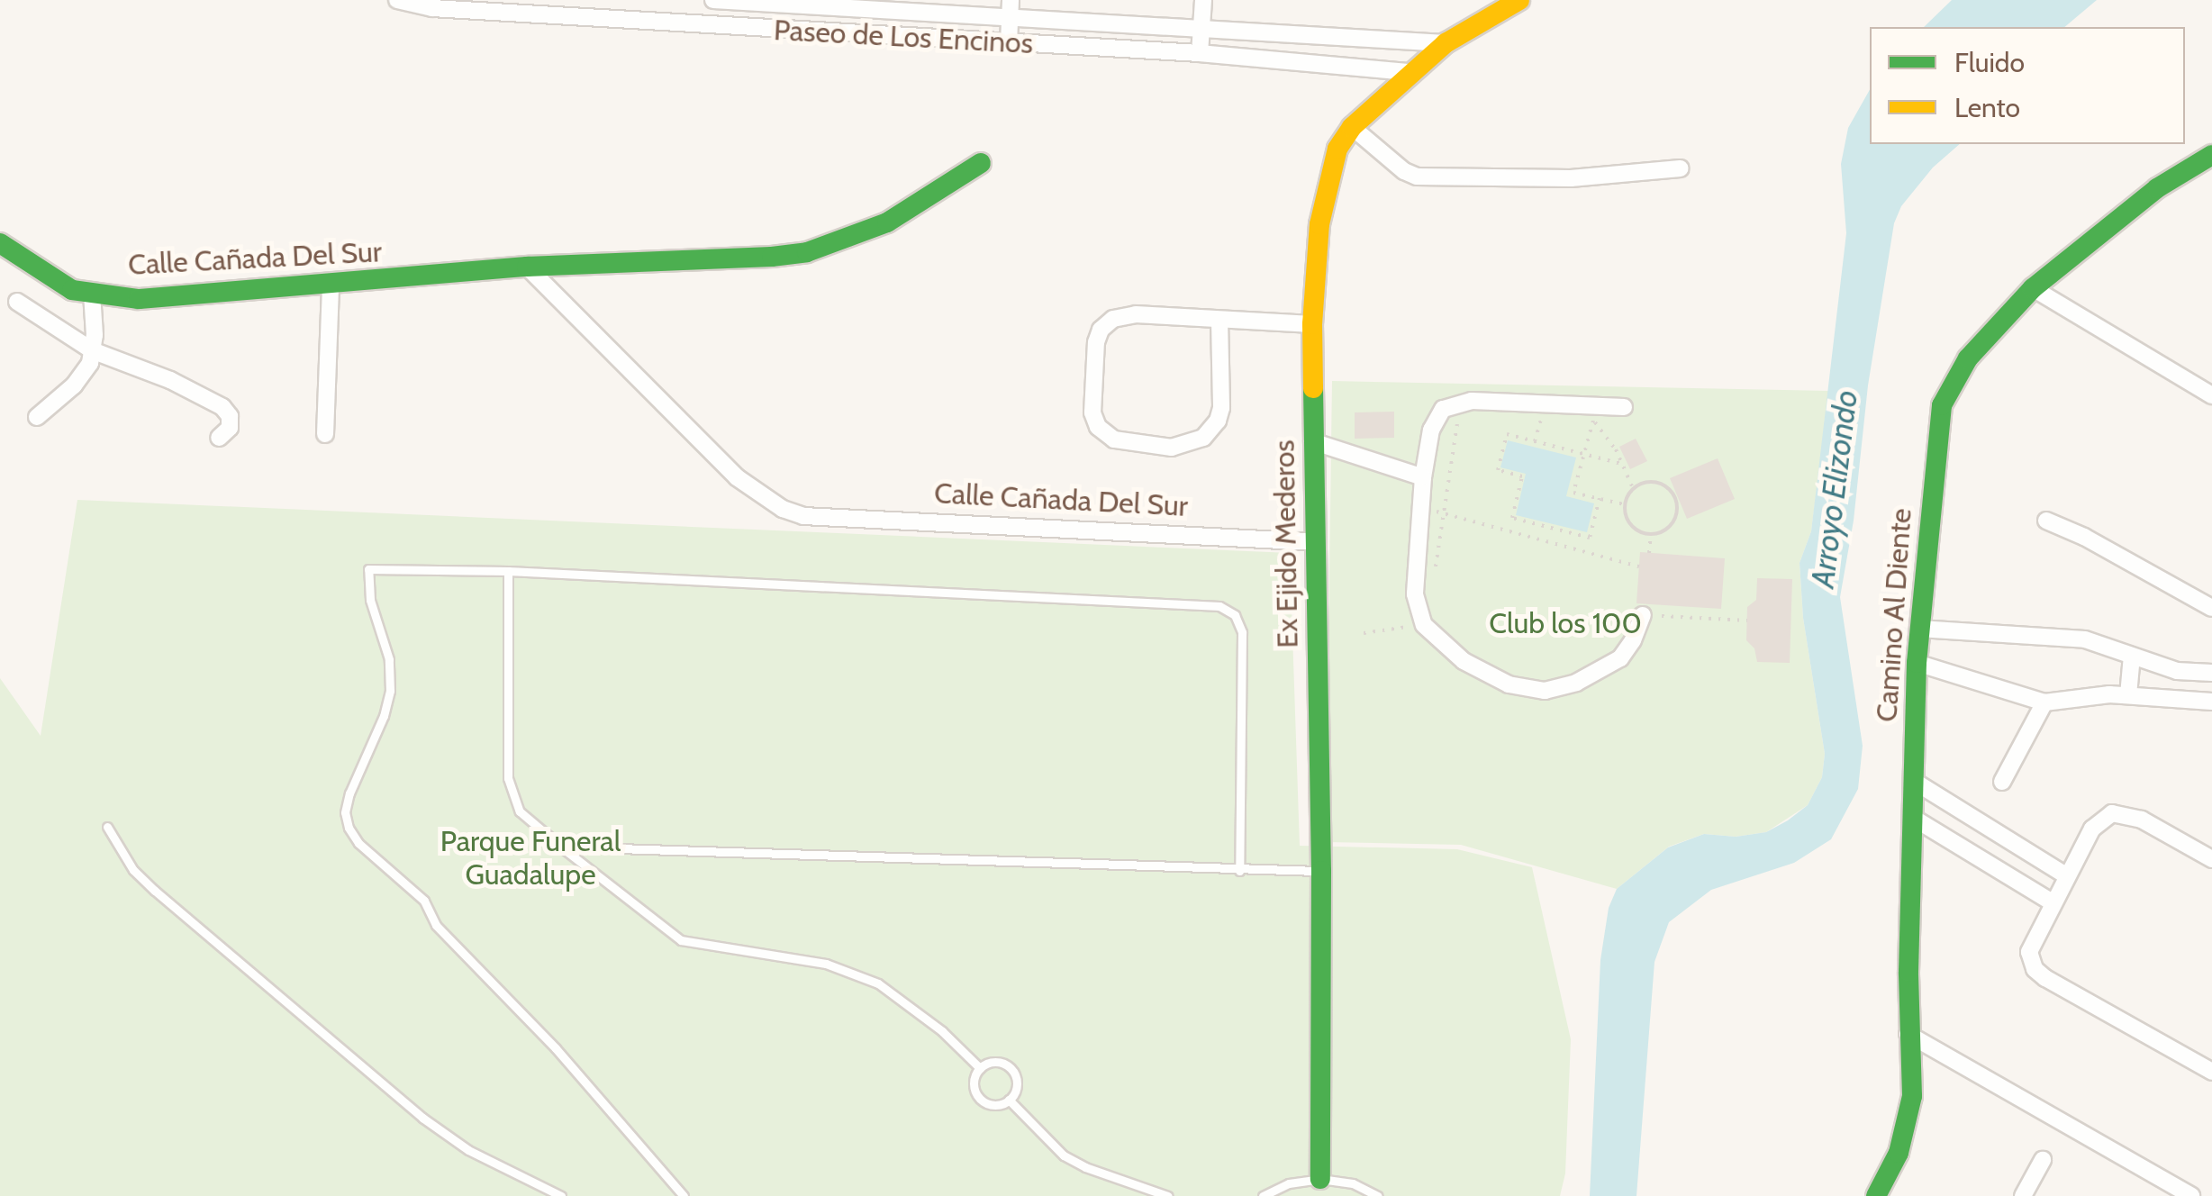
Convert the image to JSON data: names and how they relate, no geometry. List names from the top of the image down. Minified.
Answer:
{"streets":{"street":["Paseo de Los Encinos","Calle Cañada Del Sur","Ex Ejido Mederos","Camino Al Diente"]},"crossings":[["Paseo de Los Encinos","Ex Ejido Mederos"],["Calle Cañada Del Sur","Ex Ejido Mederos"]],"water":["Arroyo Elizondo"],"parks":["Club los 100","Parque Funeral Guadalupe"],"legend":["Fluido","Lento"]}
